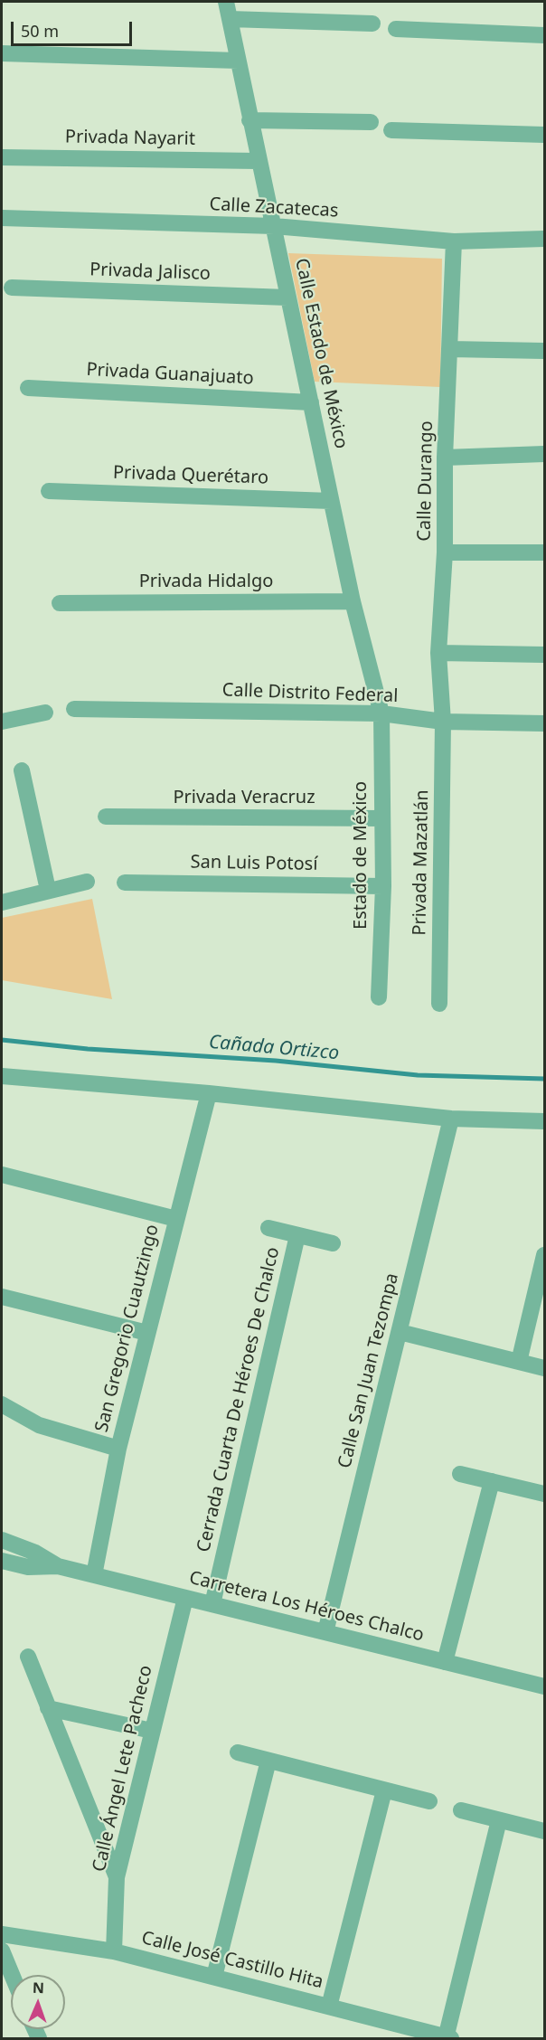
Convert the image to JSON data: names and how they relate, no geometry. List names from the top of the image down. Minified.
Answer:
{"streets":{"street":["Privada Nayarit","Calle Zacatecas","Privada Jalisco","Calle Estado de México","Privada Guanajuato","Privada Querétaro","Calle Durango","Privada Hidalgo","Calle Distrito Federal","Privada Veracruz","Estado de México","Privada Mazatlán","San Luis Potosí","San Gregorio Cuautzingo","Calle San Juan Tezompa","Cerrada Cuarta De Héroes De Chalco","Carretera Los Héroes Chalco","Calle Ángel Lete Pacheco","Calle José Castillo Hita"]},"crossings":[["Privada Nayarit","Calle Estado de México"],["Calle Zacatecas","Calle Estado de México"],["Calle Zacatecas","Calle Durango"],["Privada Jalisco","Calle Estado de México"],["Calle Estado de México","Privada Guanajuato"],["Calle Estado de México","Privada Querétaro"],["Calle Estado de México","Privada Hidalgo"],["Calle Estado de México","Calle Distrito Federal"],["Calle Estado de México","Estado de México"],["Calle Durango","Calle Distrito Federal"],["Calle Durango","Privada Mazatlán"],["Calle Distrito Federal","Estado de México"],["Calle Distrito Federal","Privada Mazatlán"],["Privada Veracruz","Estado de México"],["Estado de México","San Luis Potosí"],["San Gregorio Cuautzingo","Carretera Los Héroes Chalco"],["Calle San Juan Tezompa","Carretera Los Héroes Chalco"],["Cerrada Cuarta De Héroes De Chalco","Carretera Los Héroes Chalco"],["Carretera Los Héroes Chalco","Calle Ángel Lete Pacheco"],["Calle Ángel Lete Pacheco","Calle José Castillo Hita"]],"water":["Cañada Ortizco"],"scale_bar":"50 m","north":"top"}
